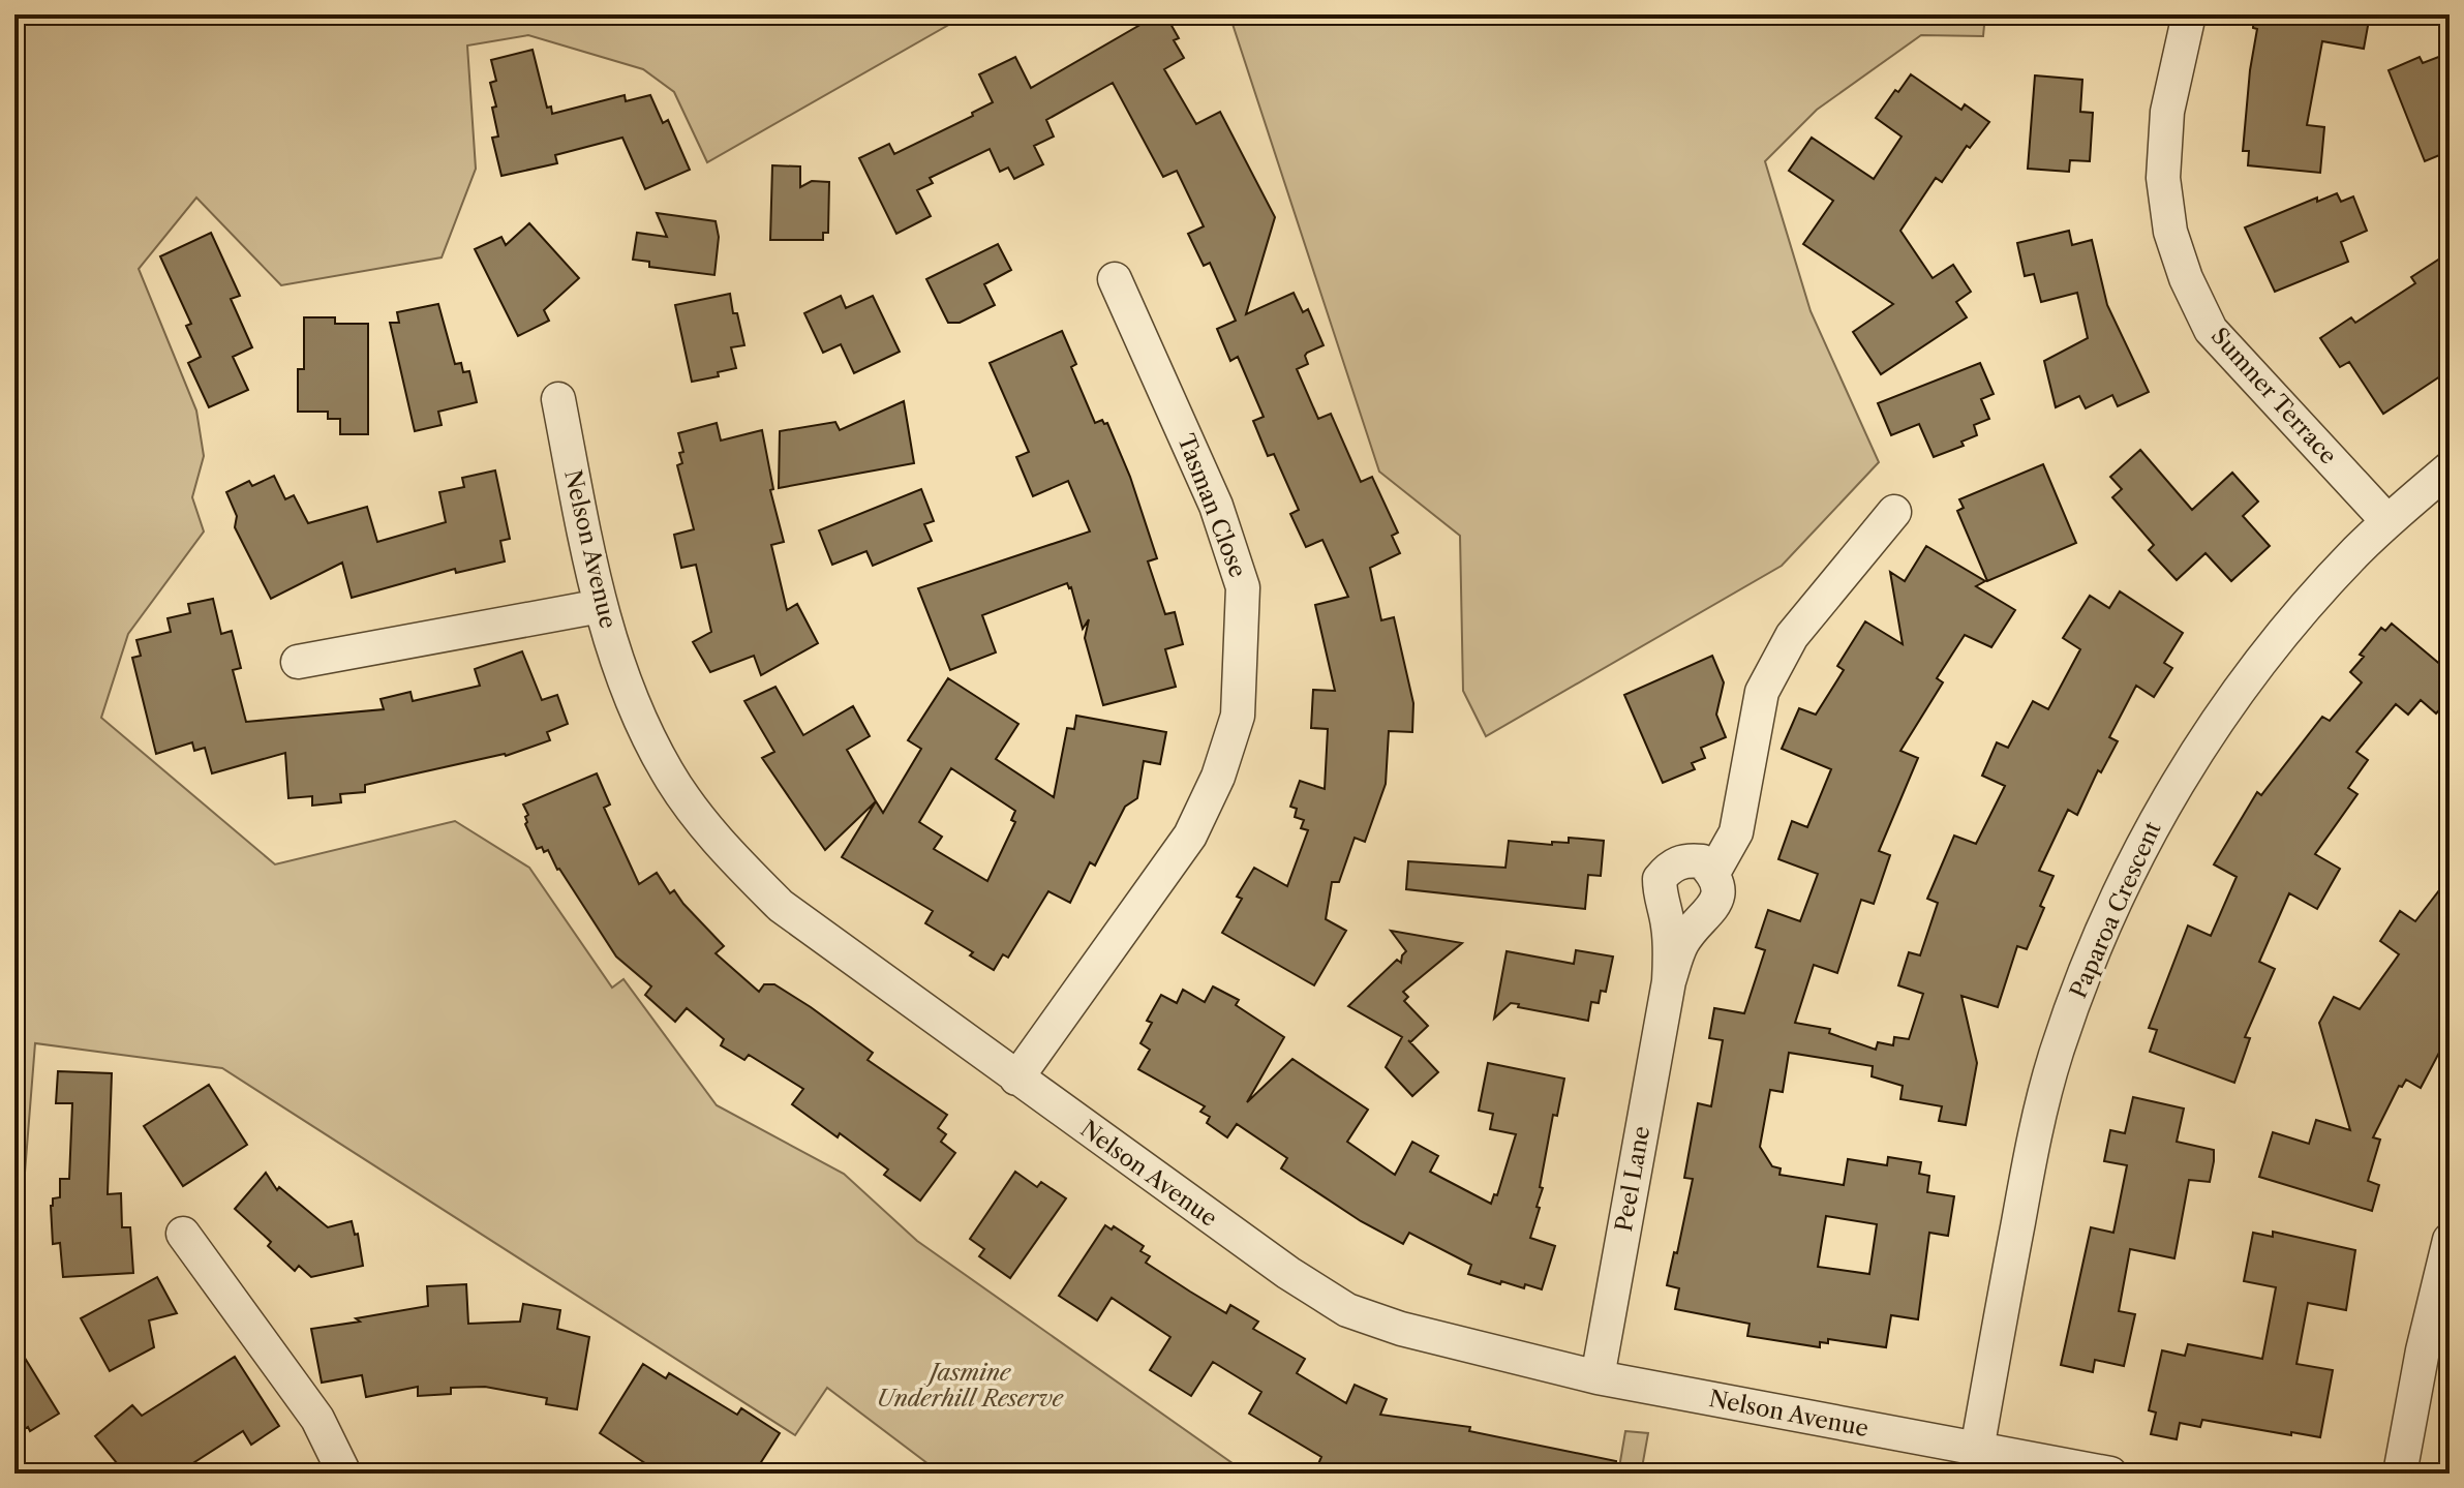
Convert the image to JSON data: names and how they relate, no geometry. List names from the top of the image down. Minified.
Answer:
{"streets":{"street":["Sumner Terrace","Tasman Close","Nelson Avenue","Paparoa Crescent","Peel Lane"]},"crossings":[["Sumner Terrace","Paparoa Crescent"],["Tasman Close","Nelson Avenue"],["Nelson Avenue","Paparoa Crescent"],["Nelson Avenue","Peel Lane"]],"parks":["Jasmine Underhill Reserve"]}
